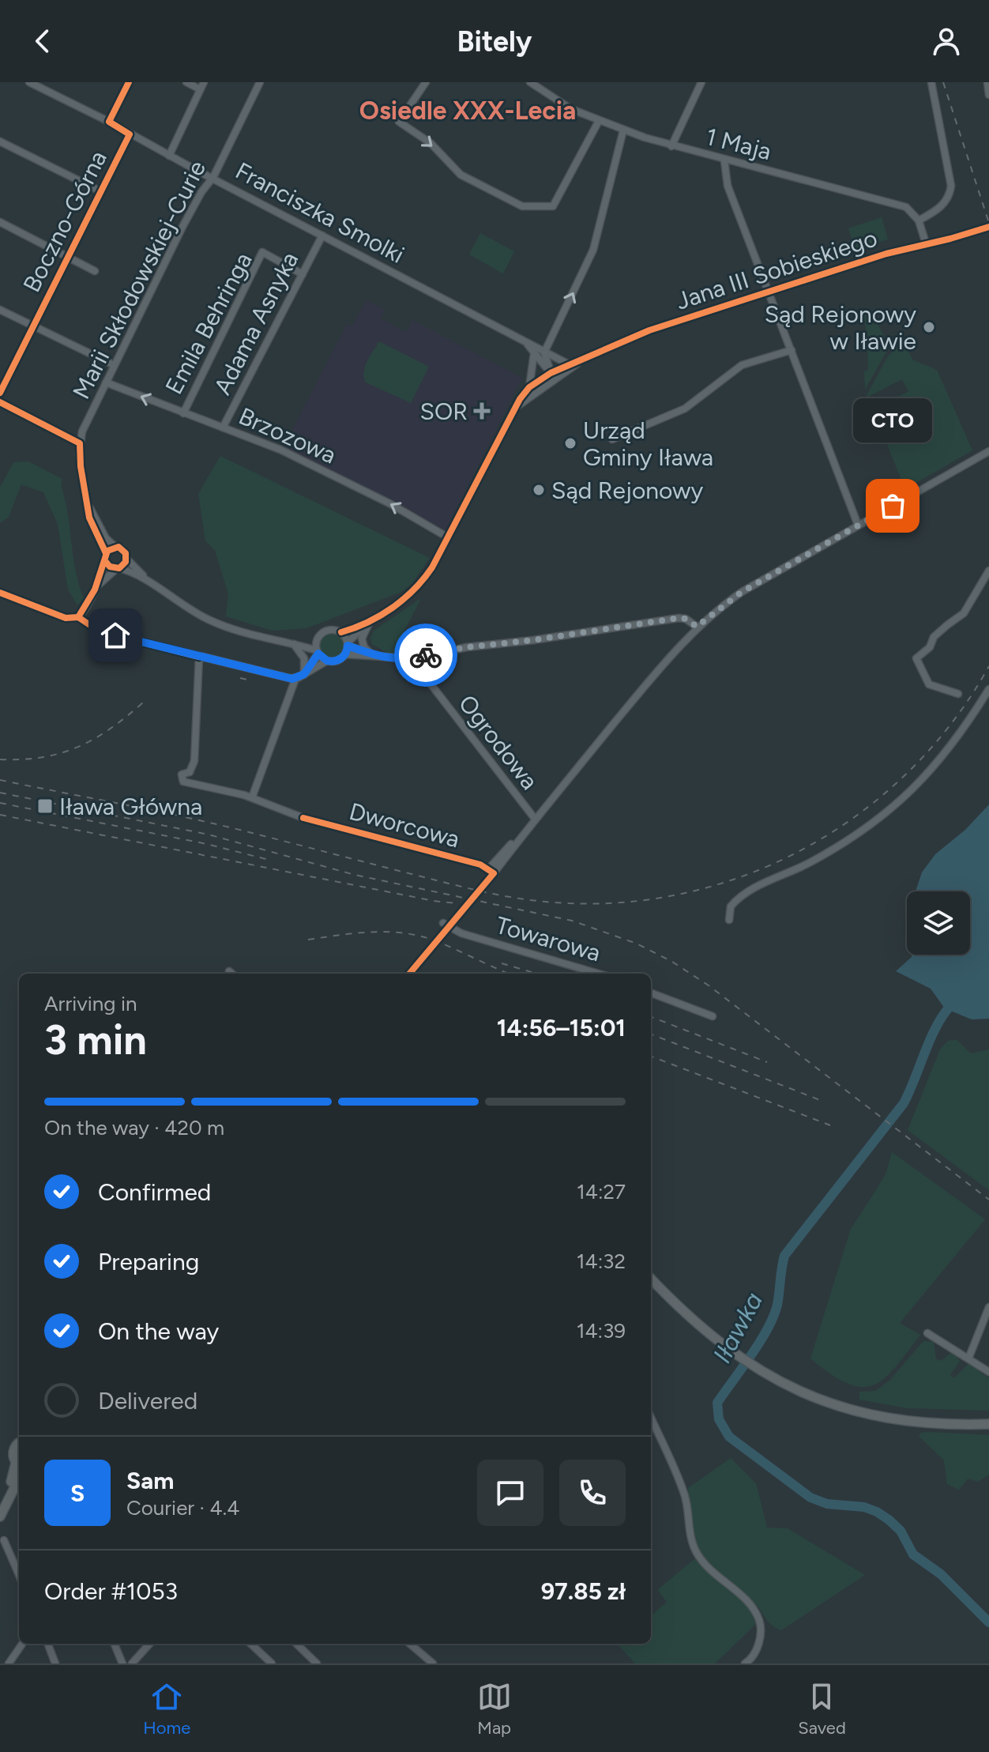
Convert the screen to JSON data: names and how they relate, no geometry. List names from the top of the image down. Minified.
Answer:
{"streets":{"street":["1 Maja","Franciszka Smolki","Boczno-Górna","Jana III Sobieskiego","Marii Skłodowskiej-Curie","Emila Behringa","Adama Asnyka","Brzozowa","Ogrodowa","Dworcowa","Towarowa"]},"crossings":[["Franciszka Smolki","Boczno-Górna"],["Franciszka Smolki","Jana III Sobieskiego"],["Franciszka Smolki","Marii Skłodowskiej-Curie"],["Franciszka Smolki","Adama Asnyka"],["Marii Skłodowskiej-Curie","Brzozowa"],["Emila Behringa","Adama Asnyka"],["Emila Behringa","Brzozowa"],["Adama Asnyka","Brzozowa"],["Ogrodowa","Dworcowa"]],"one_way":["Brzozowa"],"districts":["Osiedle XXX-Lecia"],"water":["Iławka"],"places":{"other":["Sąd Rejonowy w Iławie","Urząd Gminy Iława","Sąd Rejonowy","CTO"],"health":["SOR"],"transit":["Iława Główna"]},"page":{"header":"Bitely","bubble":"CTO","heading":["3 min","Arriving in","14:56–15:01"],"panel":["Sam","Courier · 4.4","Order #1053","97.85 zł"],"bar":"On the way · 420 m","list":[["Confirmed","14:27"],["Preparing","14:32"],["On the way","14:39"],"Delivered"],"round":"S","tabs":["Home","Map","Saved"]}}
